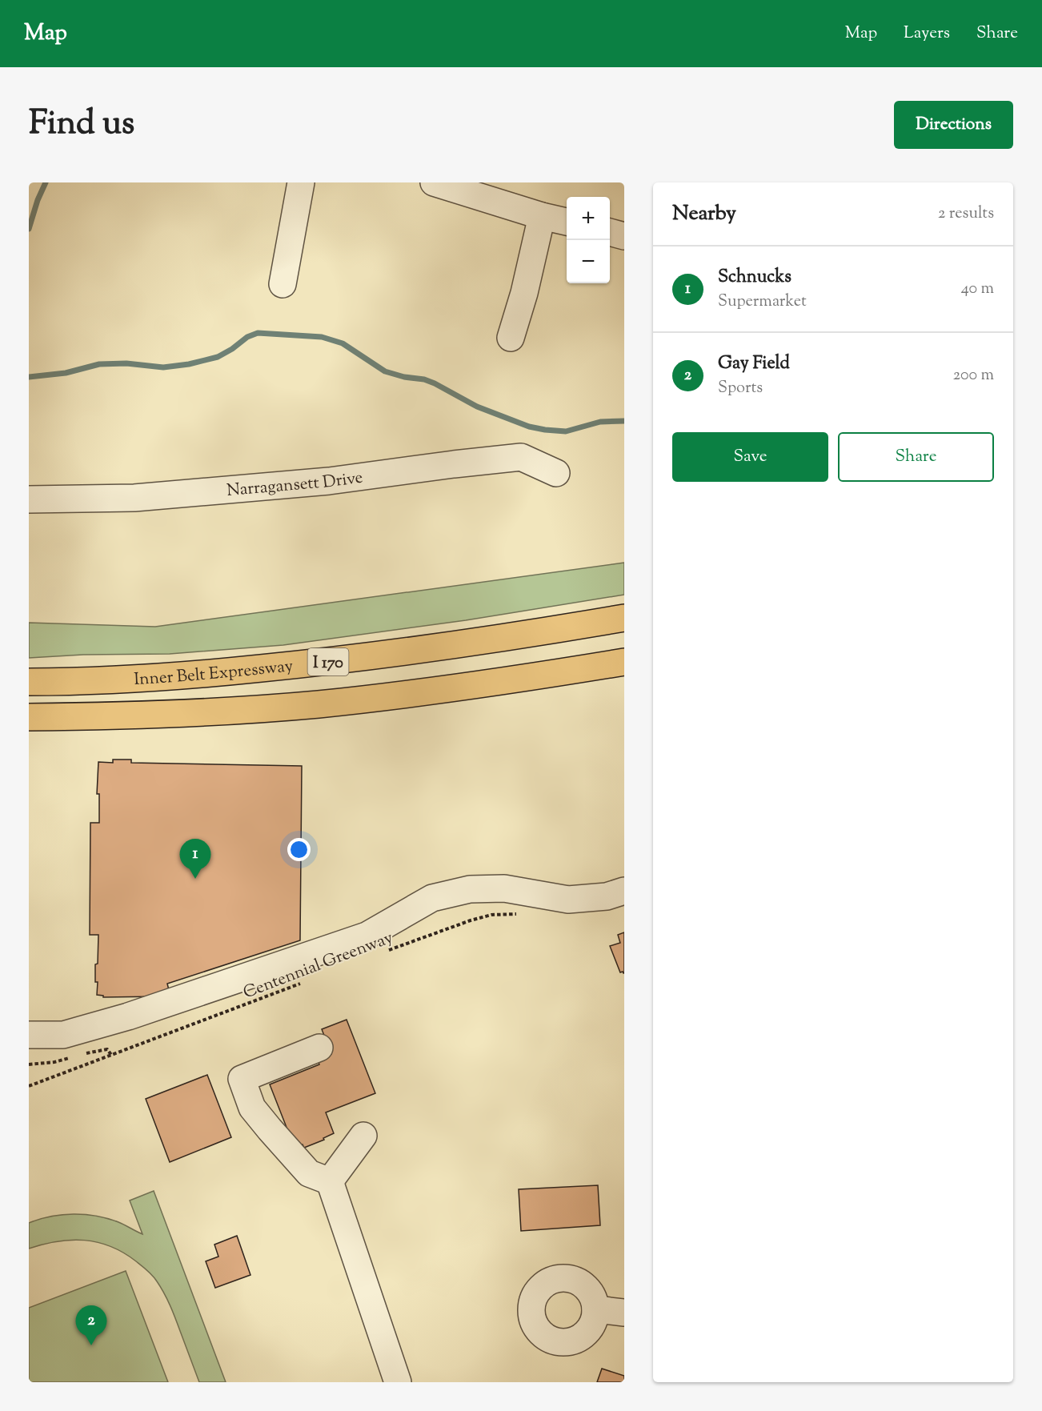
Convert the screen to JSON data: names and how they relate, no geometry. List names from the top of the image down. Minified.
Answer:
{"streets":{"highway":["I 170","Inner Belt Expressway"],"street":["Narragansett Drive"],"path":["Centennial Greenway"]},"page":{"header":"Map","nav":["Map","Layers","Share"],"title":"Find us","buttons":["Directions",["Save","Share"]],"heading":["Nearby","2 results"],"map_buttons":["+","−"],"list":[{"mark":"1","name":"Schnucks","note":"Supermarket","value":"40 m"},{"mark":"2","name":"Gay Field","note":"Sports","value":"200 m"}],"pins":["1","2"]}}
